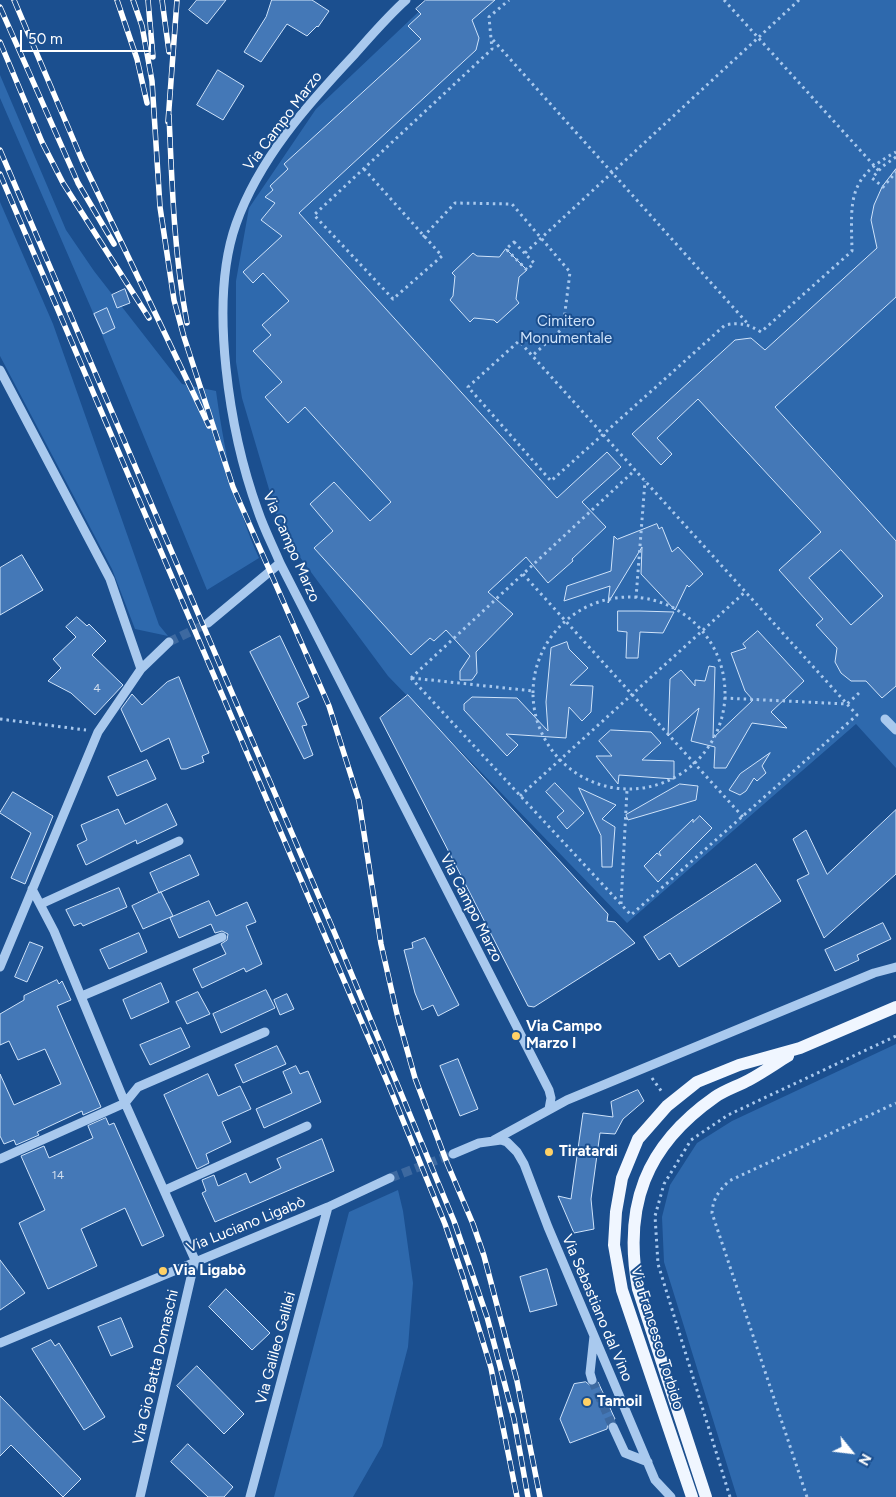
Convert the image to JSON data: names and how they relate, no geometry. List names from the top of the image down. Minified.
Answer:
{"streets":{"main road":["Via Francesco Torbido"],"street":["Via Campo Marzo","Via Luciano Ligabò","Via Sebastiano dal Vino","Via Galileo Galilei","Via Gio Batta Domaschi"]},"crossings":[["Via Luciano Ligabò","Via Galileo Galilei"],["Via Luciano Ligabò","Via Gio Batta Domaschi"]],"parks":["Cimitero Monumentale"],"places":["Via Campo Marzo I","Tiratardi","Via Ligabò","Tamoil"],"house_numbers":["4","14"],"scale_bar":"50 m","north":"bottom right"}
